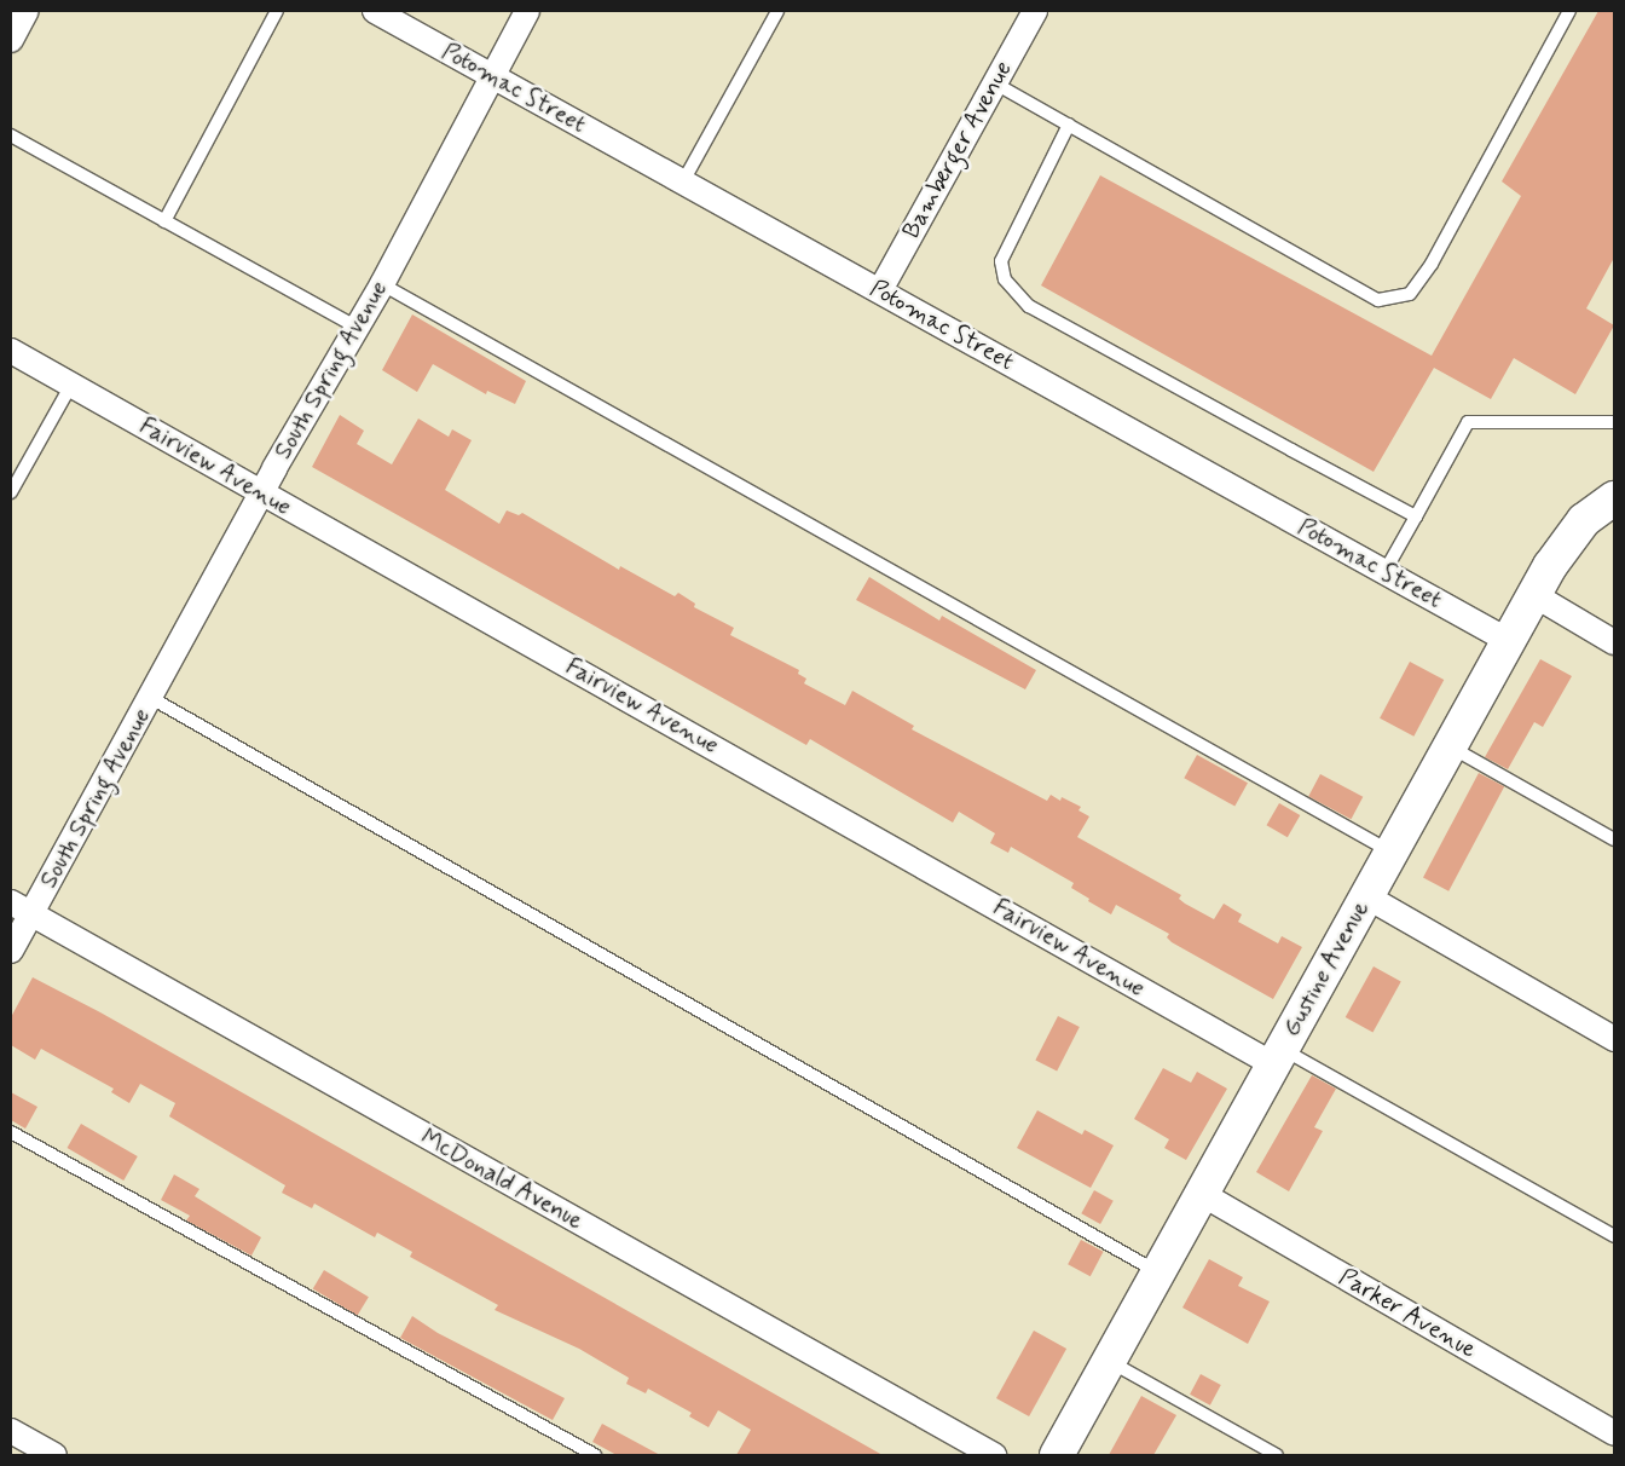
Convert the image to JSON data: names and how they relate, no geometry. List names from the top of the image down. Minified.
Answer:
{"streets":{"street":["Potomac Street","Bamberger Avenue","South Spring Avenue","Fairview Avenue","Gustine Avenue","McDonald Avenue","Parker Avenue"]},"crossings":[["Potomac Street","Bamberger Avenue"],["Potomac Street","South Spring Avenue"],["Potomac Street","Gustine Avenue"],["South Spring Avenue","Fairview Avenue"],["South Spring Avenue","McDonald Avenue"],["Fairview Avenue","Gustine Avenue"],["Gustine Avenue","Parker Avenue"]]}
